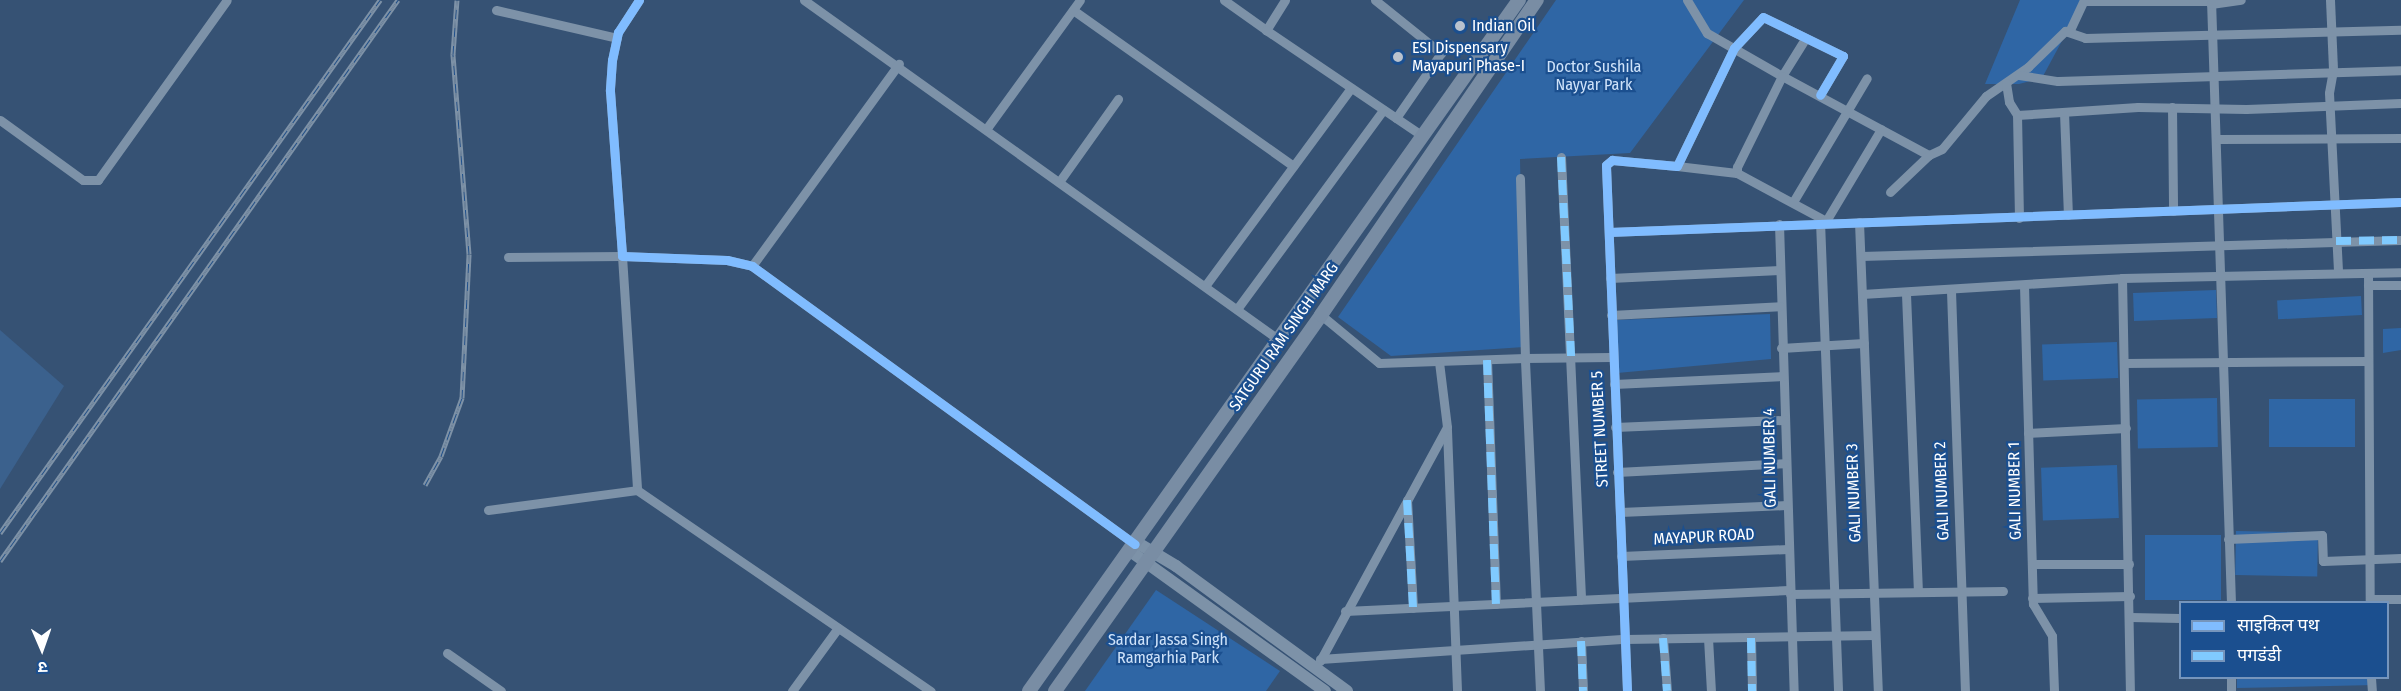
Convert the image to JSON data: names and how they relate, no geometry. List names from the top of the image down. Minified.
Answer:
{"streets":{"main road":["SATGURU RAM SINGH MARG"],"street":["STREET NUMBER 5","GALI NUMBER 4","GALI NUMBER 2","GALI NUMBER 1","GALI NUMBER 3","MAYAPUR ROAD"]},"crossings":[["STREET NUMBER 5","MAYAPUR ROAD"],["GALI NUMBER 4","MAYAPUR ROAD"]],"parks":["Doctor Sushila Nayyar Park","Sardar Jassa Singh Ramgarhia Park"],"places":["Indian Oil","ESI Dispensary Mayapuri Phase-I"],"legend":["साइकिल पथ","पगडंडी"],"north":"bottom"}
